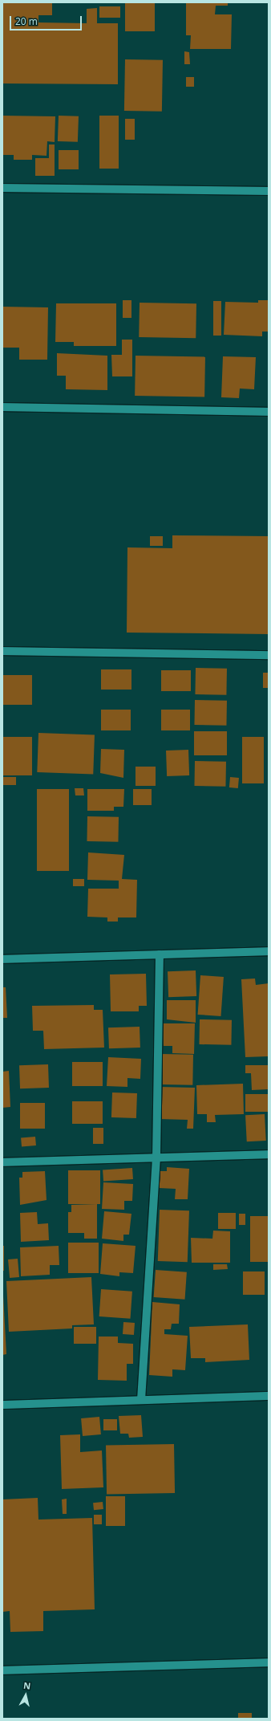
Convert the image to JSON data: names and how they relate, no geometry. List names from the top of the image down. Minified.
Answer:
{"scale_bar":"20 m","north":"top"}
